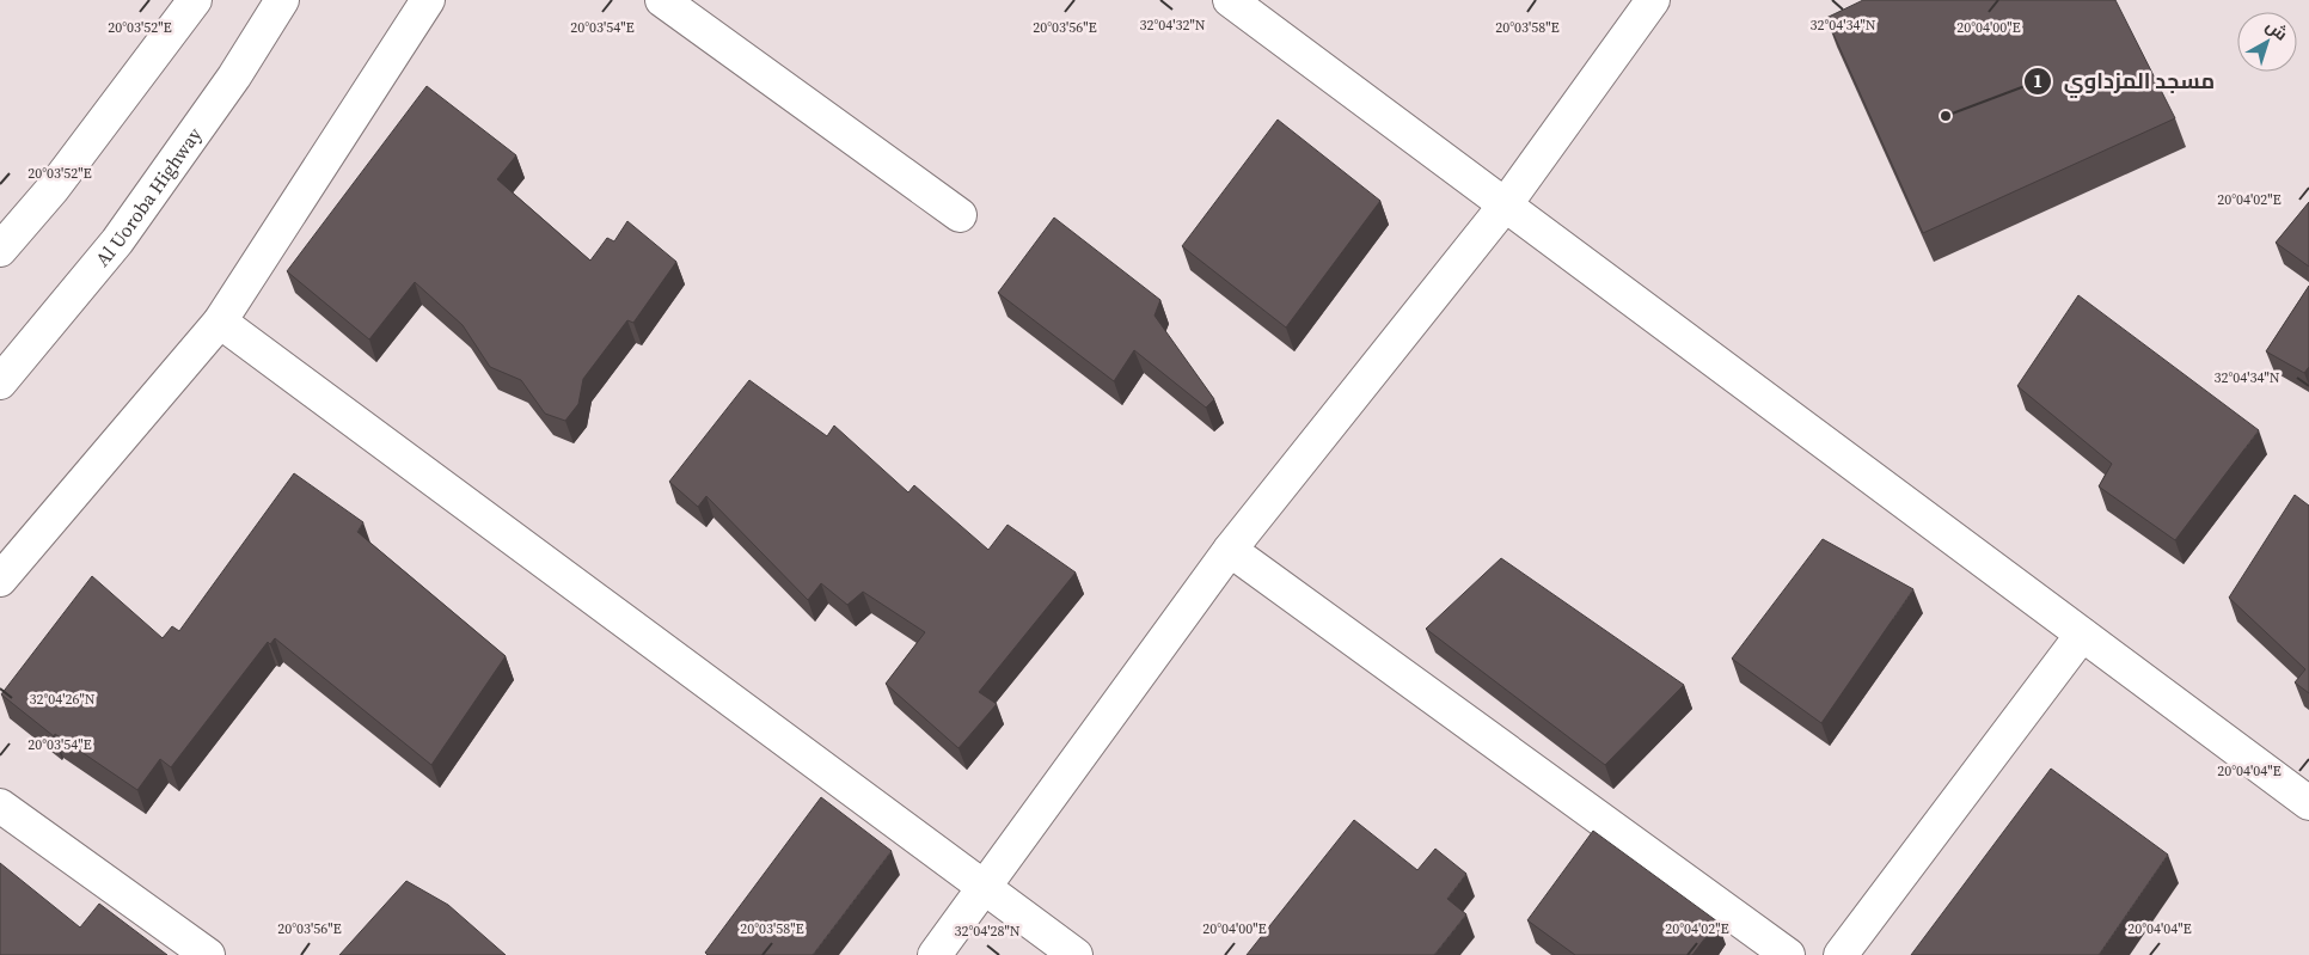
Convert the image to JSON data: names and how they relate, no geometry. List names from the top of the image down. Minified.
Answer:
{"streets":{"main road":["Al Uoroba Highway"]},"places":["مسجد المزداوي"],"north":"top right","coordinates":["32°04'32\"N","32°04'34\"N","20°03'52\"E","20°03'56\"E","20°03'58\"E","20°04'00\"E","20°03'54\"E","20°04'02\"E","32°04'26\"N","20°04'04\"E","32°04'28\"N"]}
